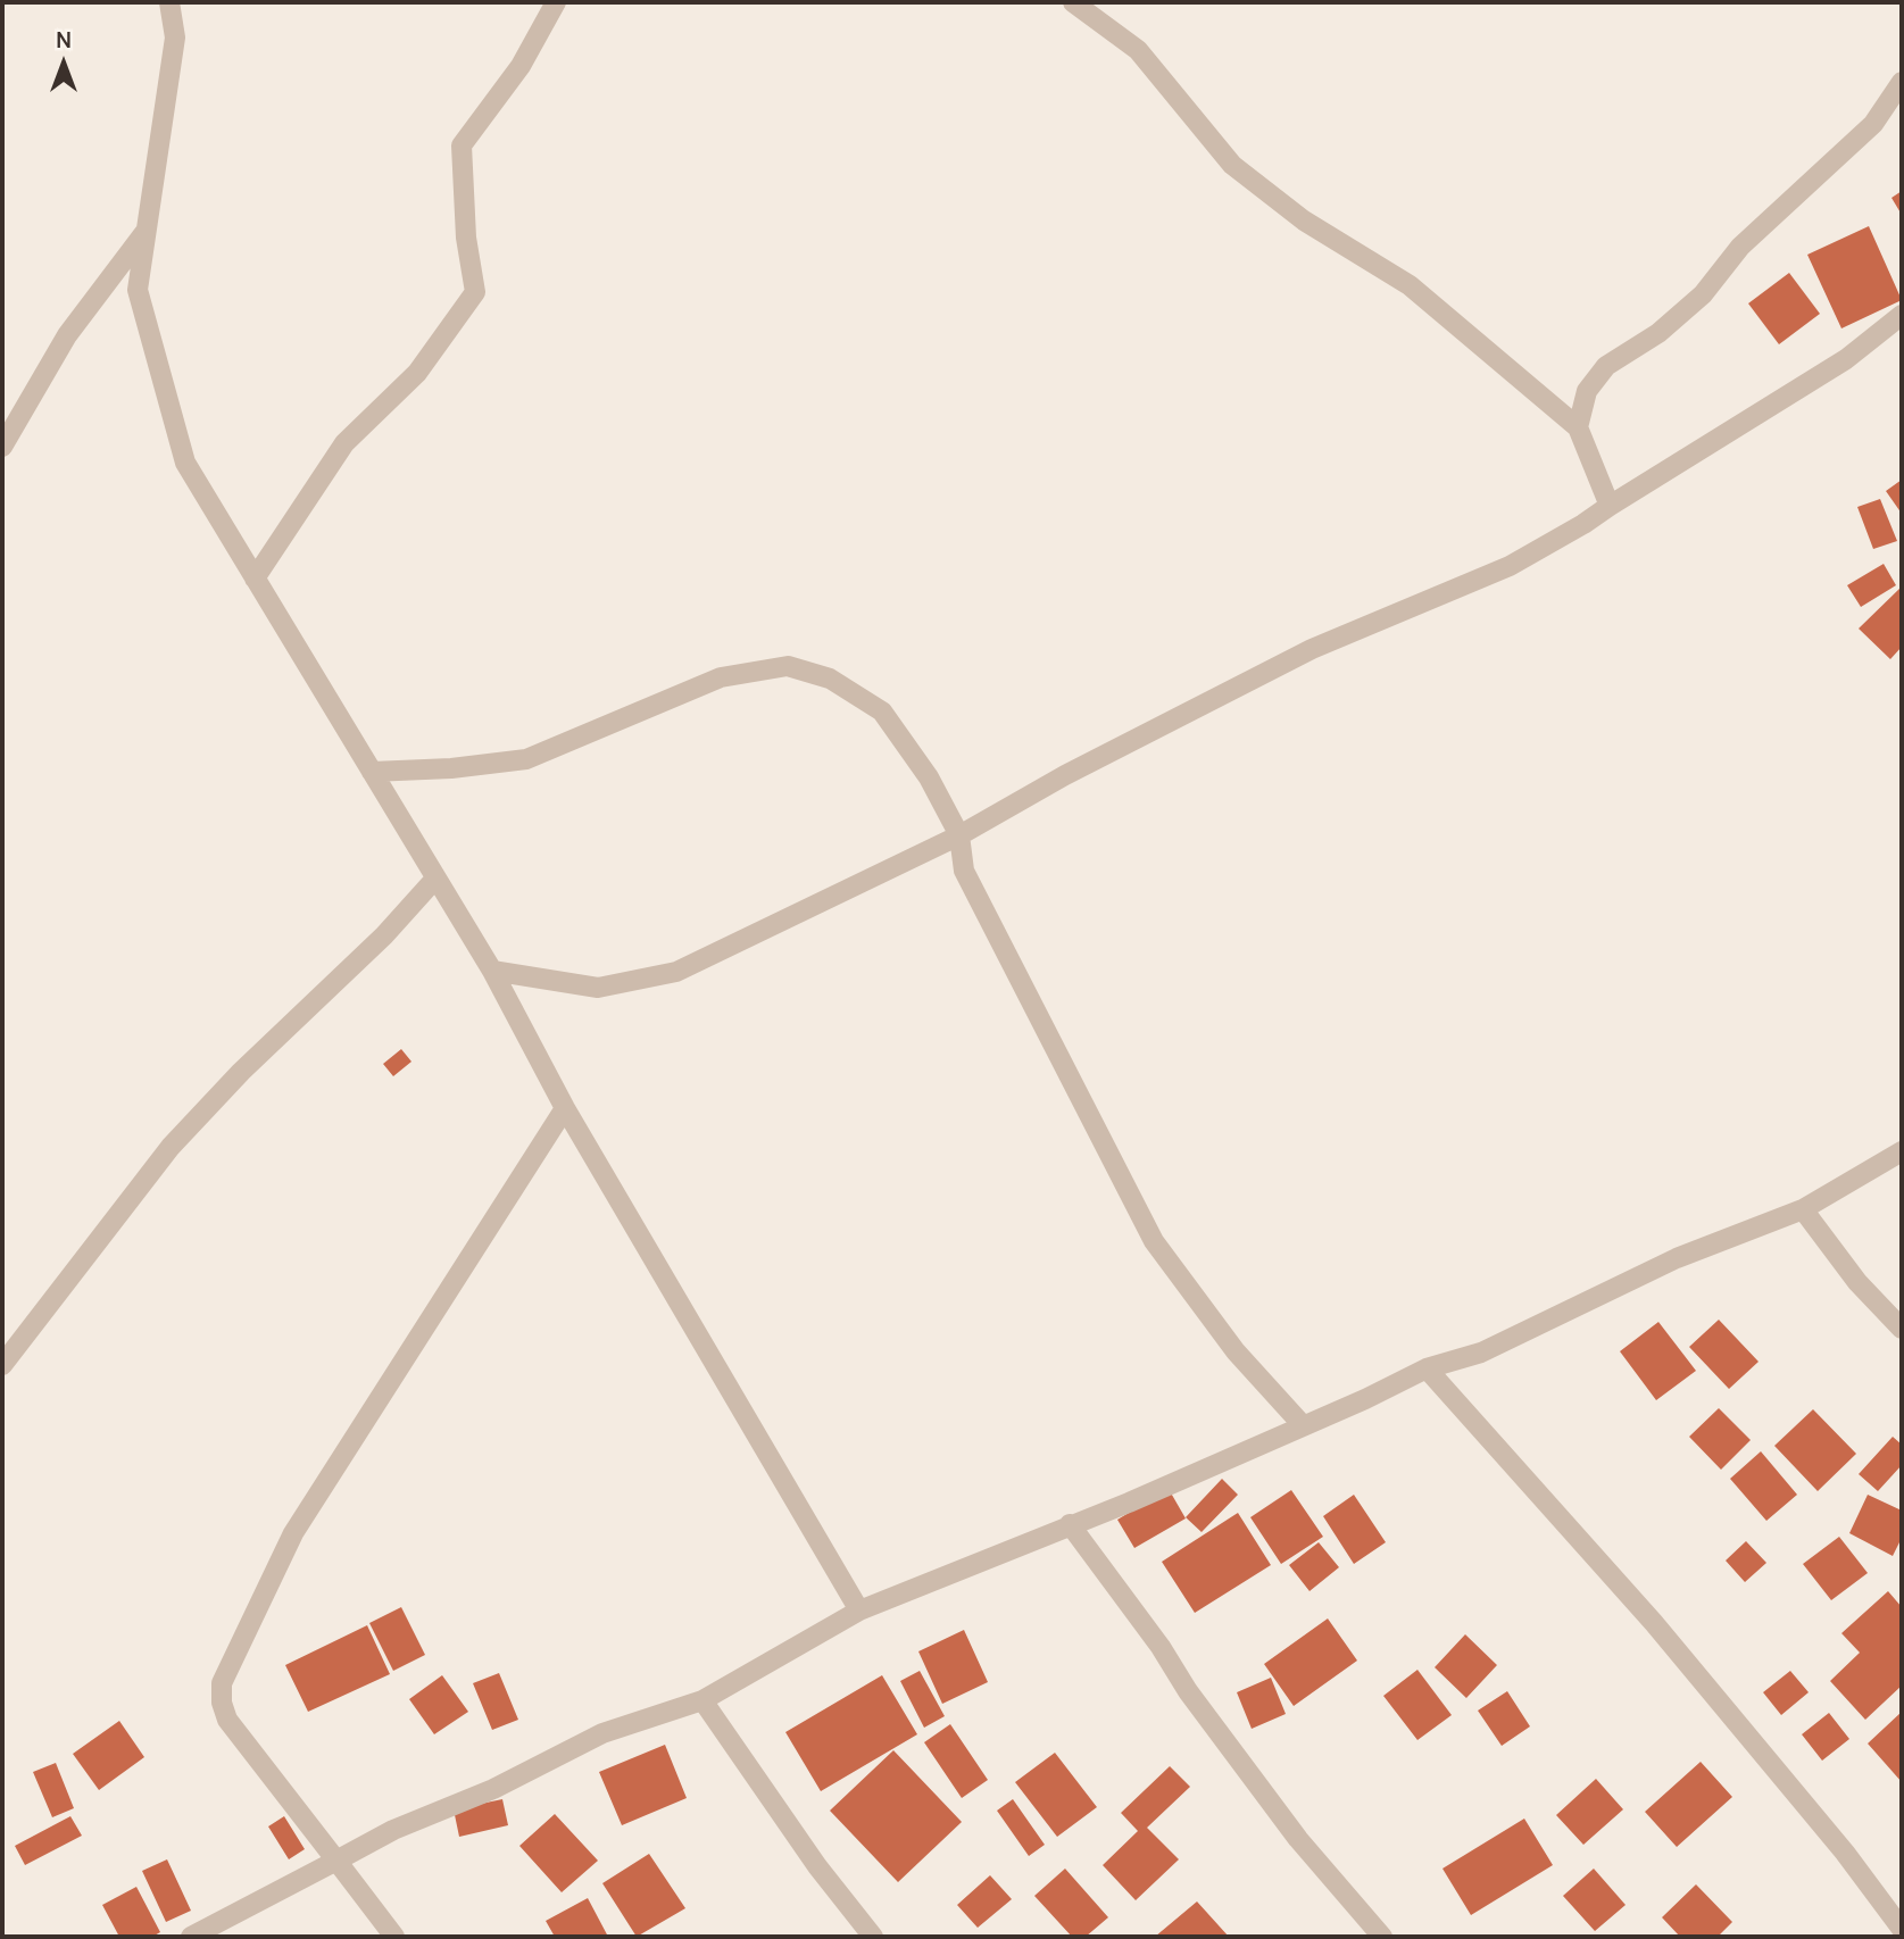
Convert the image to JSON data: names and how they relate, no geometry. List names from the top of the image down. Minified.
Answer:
{"north":"top"}
